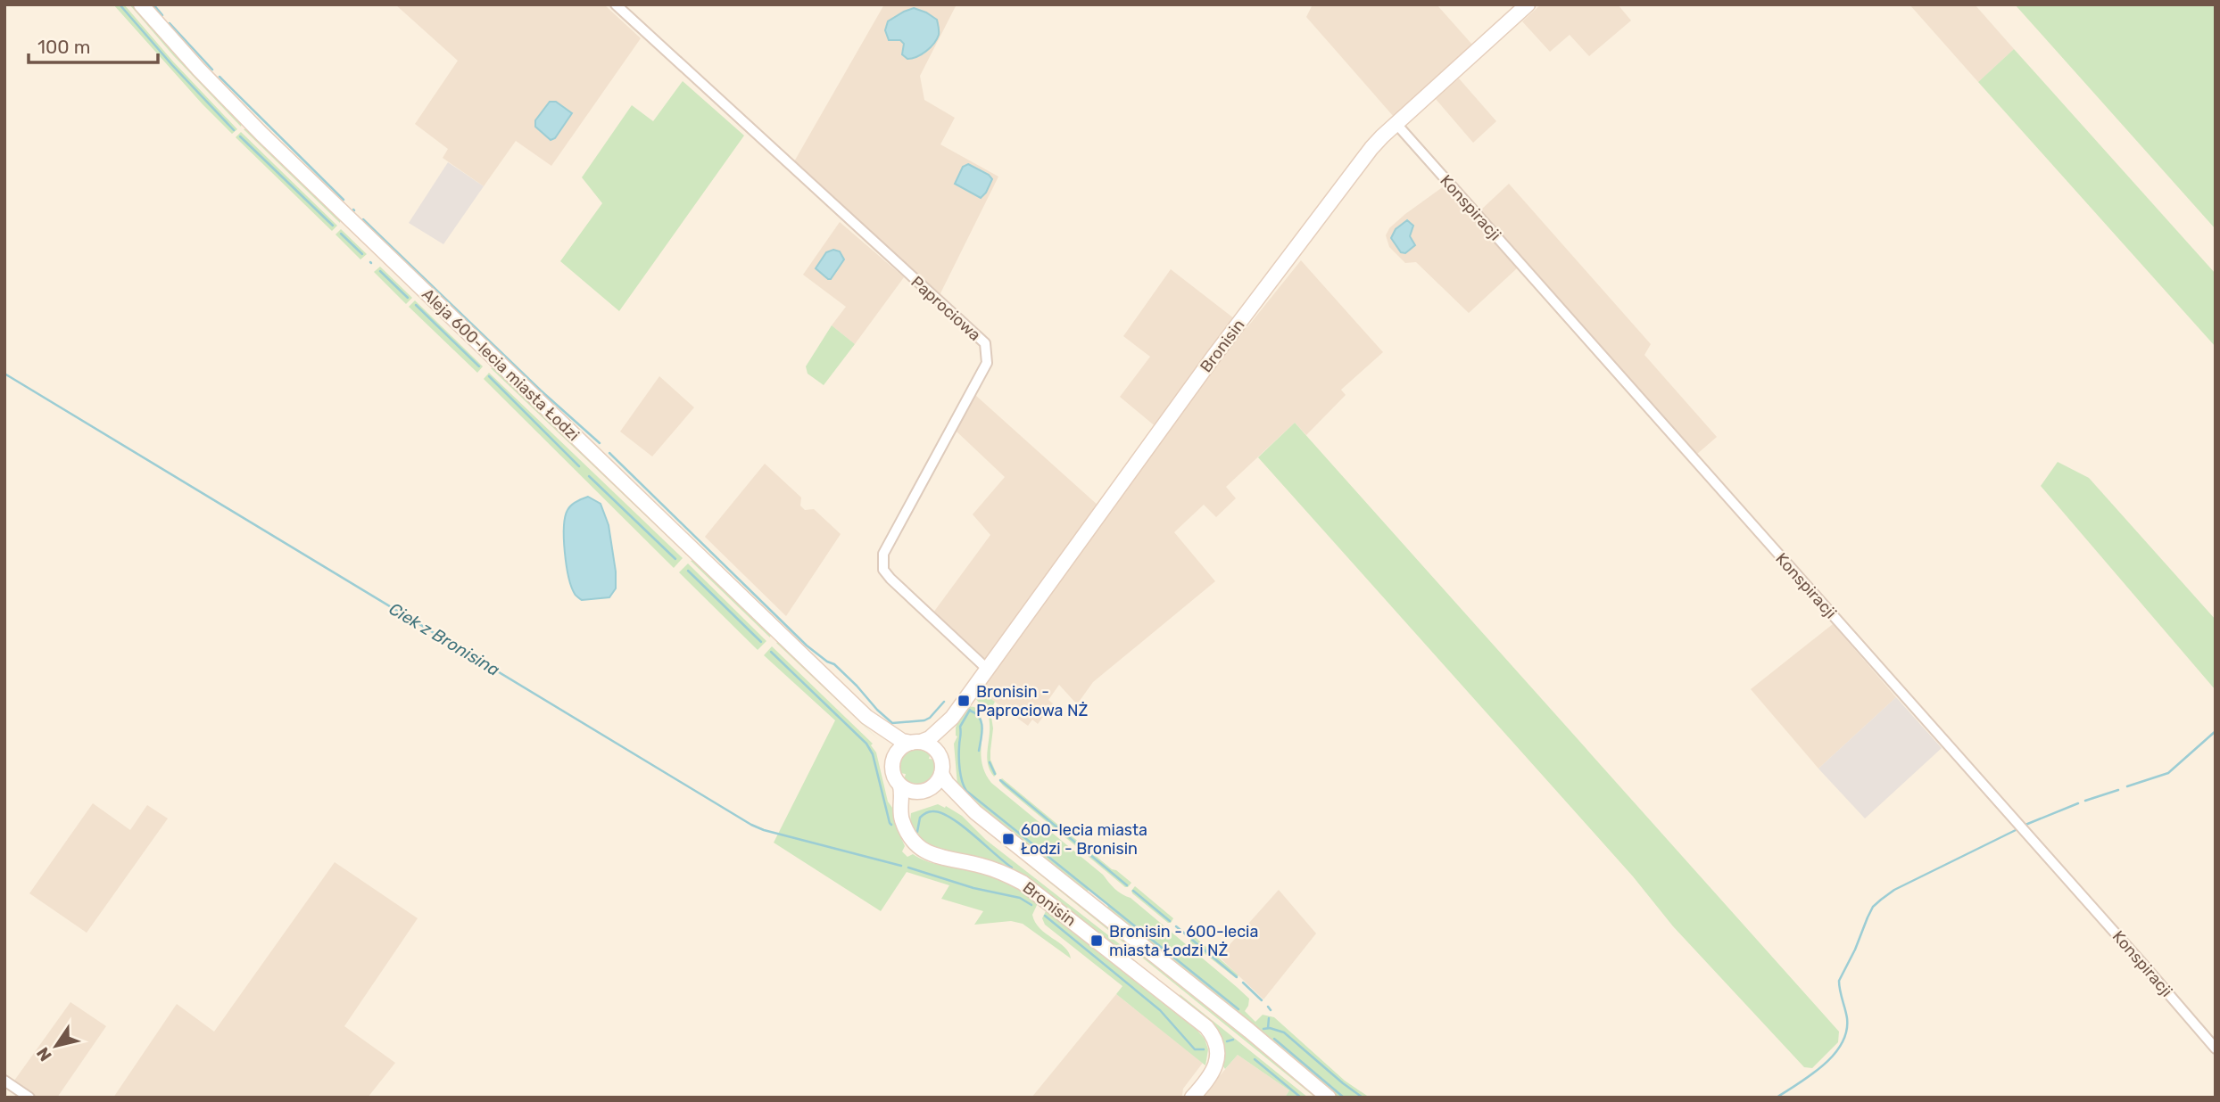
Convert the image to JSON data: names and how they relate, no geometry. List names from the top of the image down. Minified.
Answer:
{"streets":{"main road":["Bronisin","Aleja 600-lecia miasta Łodzi"],"street":["Konspiracji","Paprociowa"]},"crossings":[["Konspiracji","Bronisin"],["Paprociowa","Bronisin"],["Bronisin","Aleja 600-lecia miasta Łodzi"]],"water":["Ciek z Bronisina"],"places":{"transit":["Bronisin - Paprociowa NŻ","600-lecia miasta Łodzi - Bronisin","Bronisin - 600-lecia miasta Łodzi NŻ"]},"scale_bar":"100 m","north":"bottom left"}
